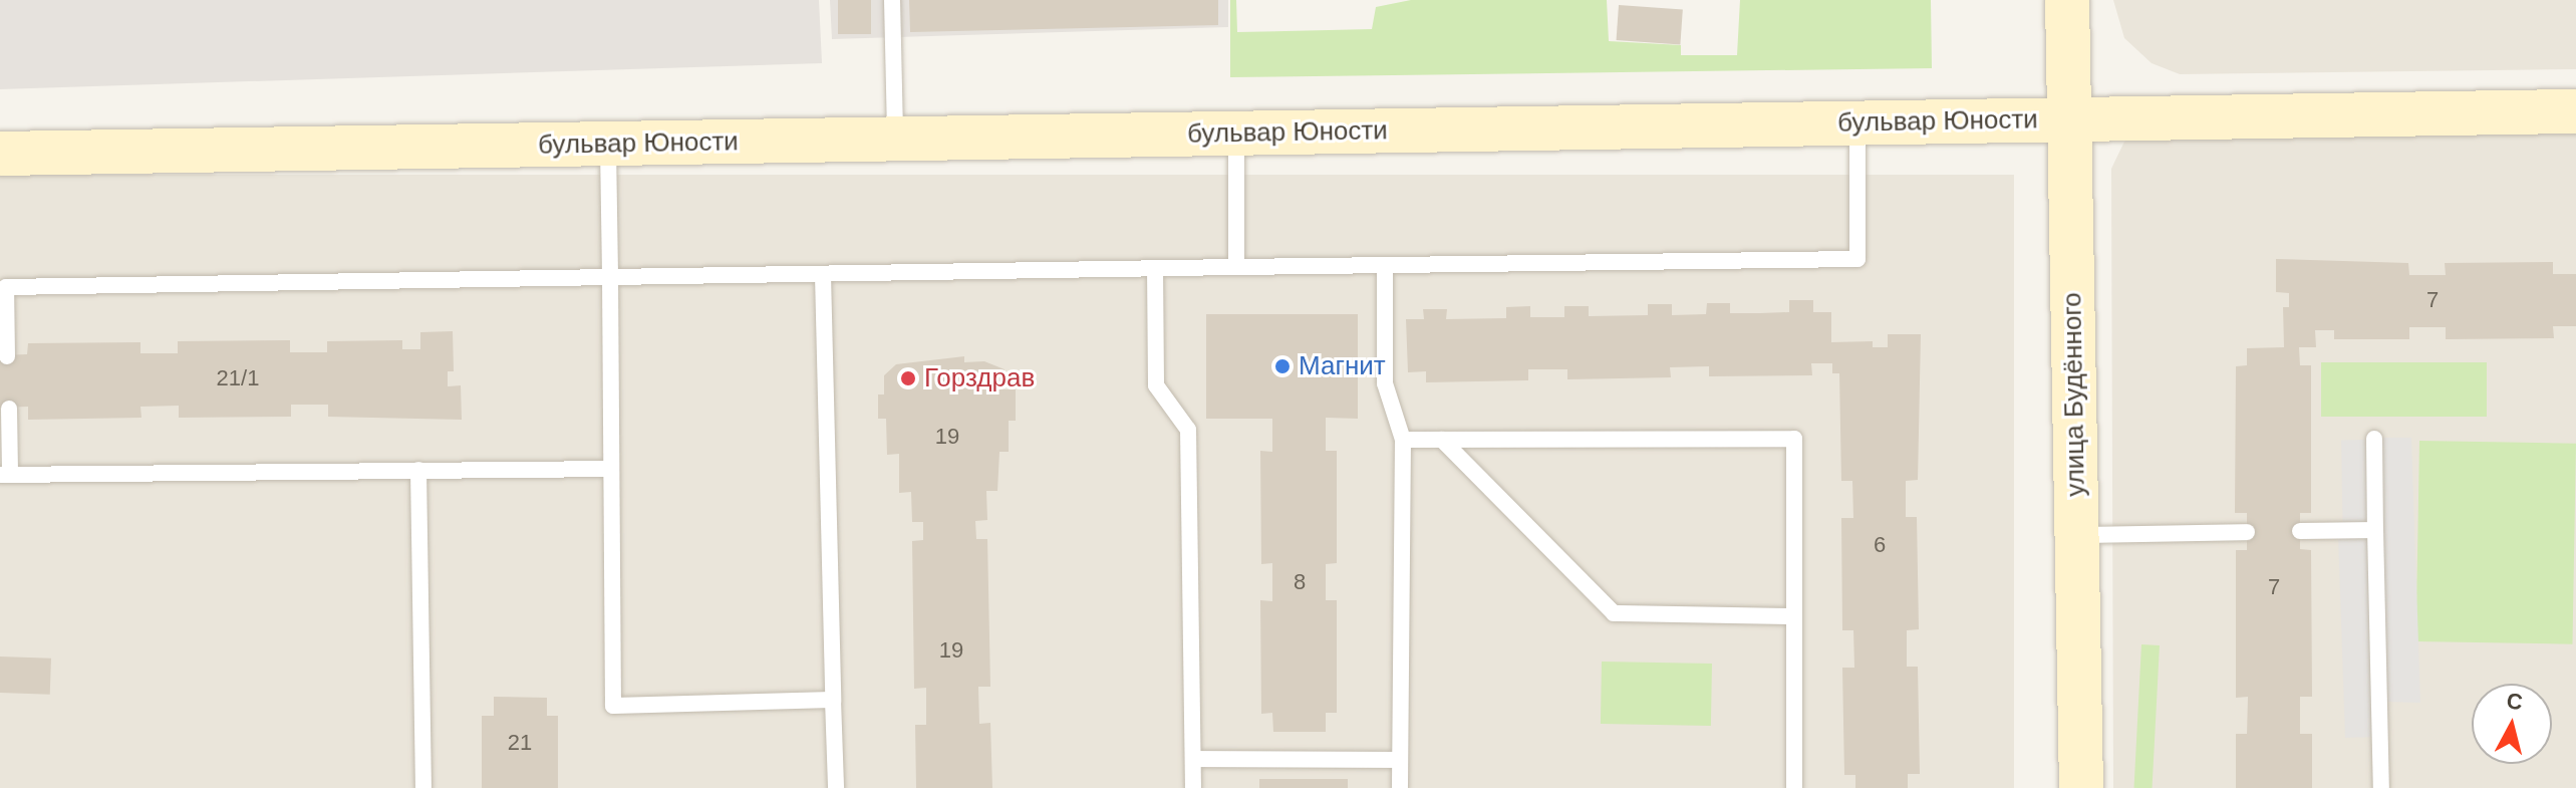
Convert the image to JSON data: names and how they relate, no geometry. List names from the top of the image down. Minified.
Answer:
{"streets":{"street":["бульвар Юности","улица Будённого"]},"crossings":[["бульвар Юности","улица Будённого"]],"places":["Магнит","Горздрав"],"house_numbers":["7","21/1","19","6","8","7","19","21"],"north":"top"}
